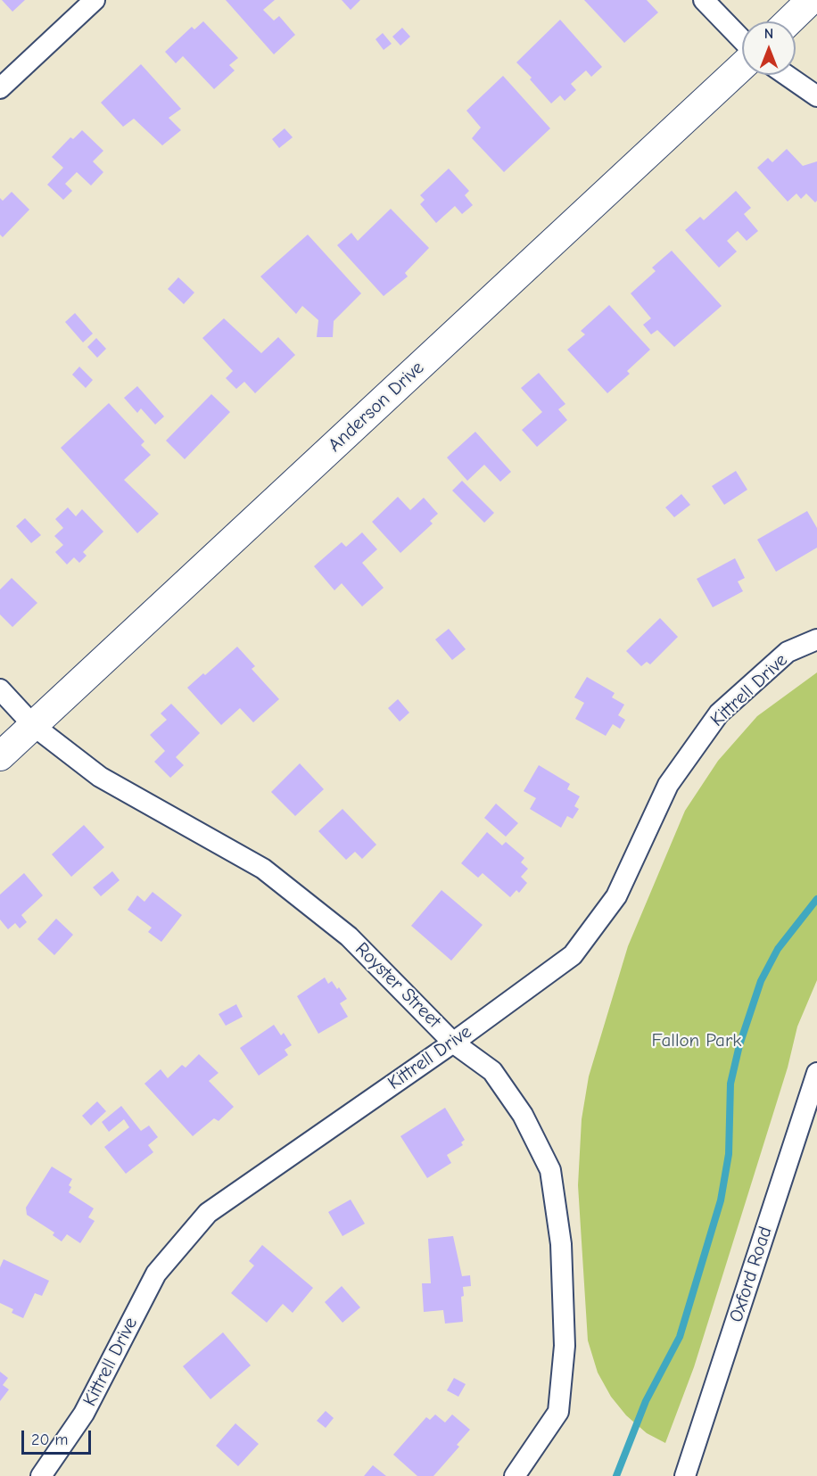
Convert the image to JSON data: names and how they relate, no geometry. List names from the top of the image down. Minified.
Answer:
{"streets":{"street":["Anderson Drive","Kittrell Drive","Royster Street","Oxford Road"]},"crossings":[["Anderson Drive","Royster Street"],["Kittrell Drive","Royster Street"]],"parks":["Fallon Park"],"scale_bar":"20 m","north":"top"}
